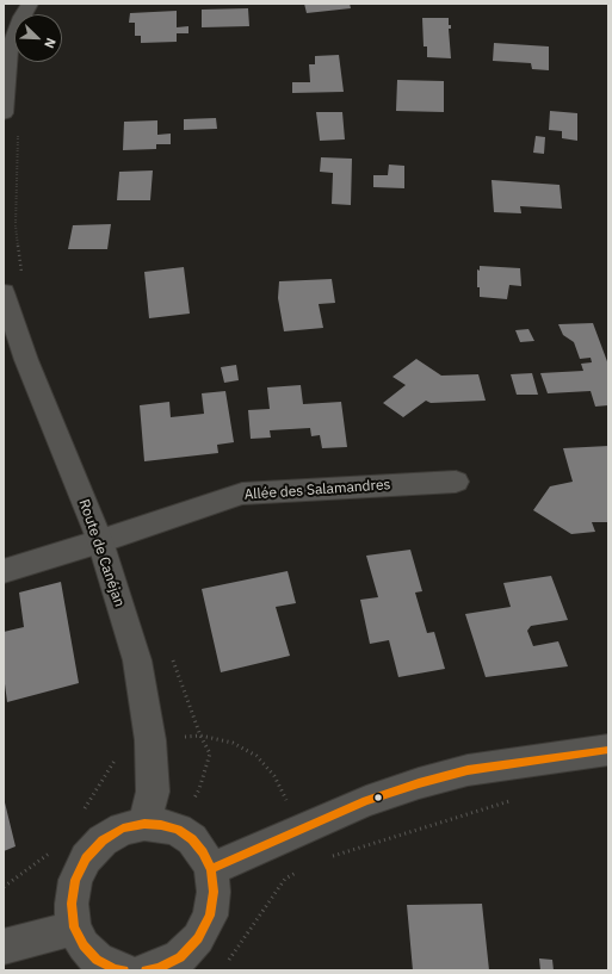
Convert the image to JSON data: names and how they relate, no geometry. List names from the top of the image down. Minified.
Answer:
{"streets":{"street":["Allée des Salamandres","Route de Canéjan"]},"crossings":[["Allée des Salamandres","Route de Canéjan"]],"north":"bottom right"}
